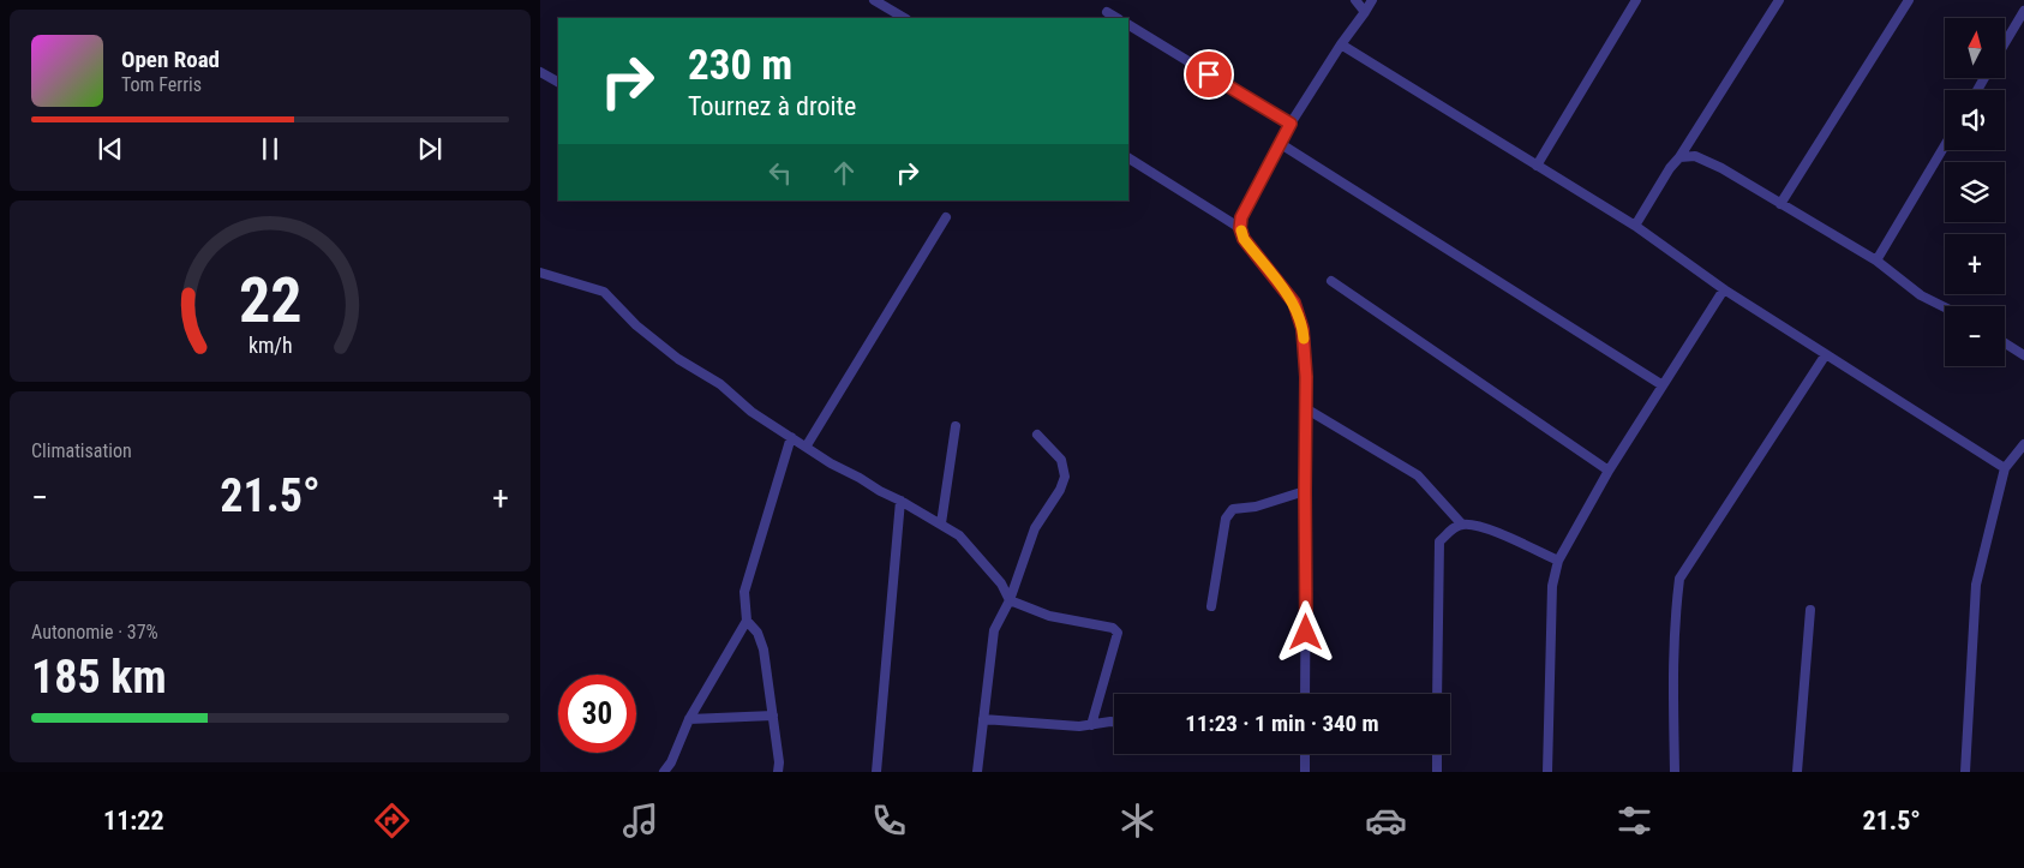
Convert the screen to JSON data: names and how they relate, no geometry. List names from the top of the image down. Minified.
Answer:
{"north":"top","page":{"map_buttons":["+","−"],"turn":["230 m","Tournez à droite"],"song":["Open Road","Tom Ferris"],"tile":["Climatisation",["Autonomie · 37%","185 km"]],"heat":["−","21.5°","+"],"limit":"30","trip":"11:23 · 1 min · 340 m","tabs":["11:22","21.5°"],"gauge":["22","km/h"]}}
